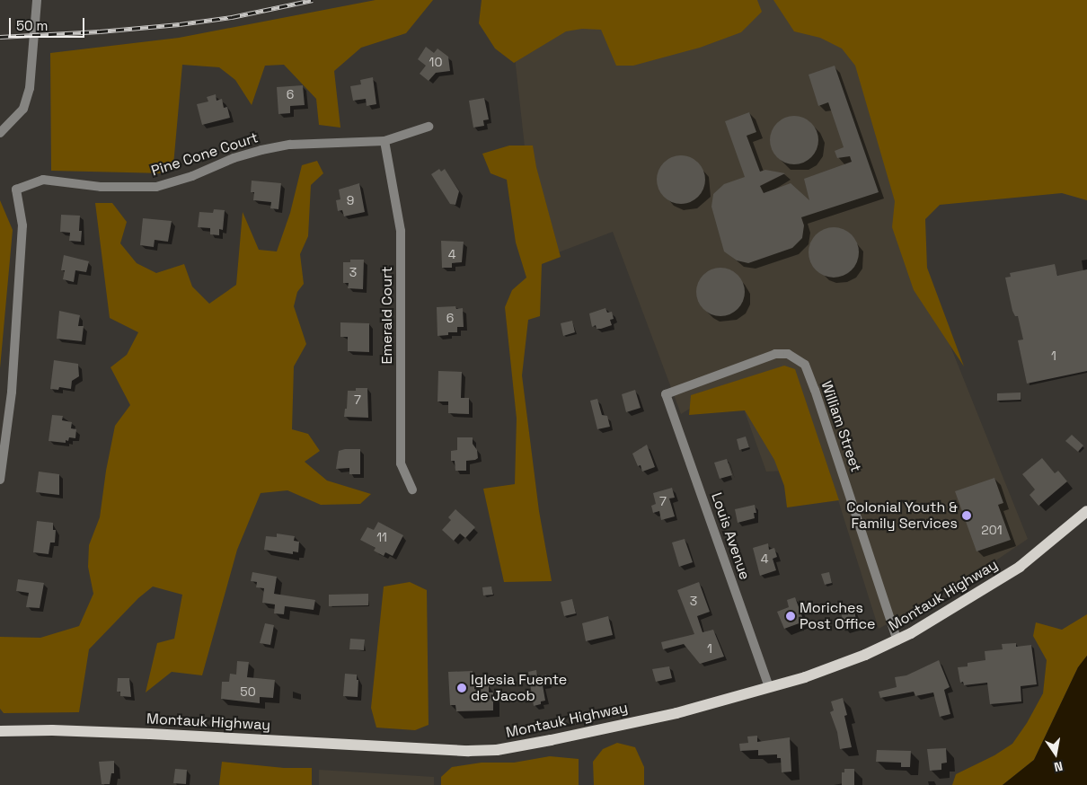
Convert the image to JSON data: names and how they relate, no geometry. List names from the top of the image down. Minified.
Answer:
{"streets":{"main road":["Montauk Highway"],"street":["Pine Cone Court","Emerald Court","William Street","Louis Avenue"]},"crossings":[["Pine Cone Court","Emerald Court"],["William Street","Louis Avenue"],["William Street","Montauk Highway"],["Louis Avenue","Montauk Highway"]],"places":["Colonial Youth & Family Services","Moriches Post Office","Iglesia Fuente de Jacob"],"house_numbers":["10","6","9","4","3","6","1","7","7","201","11","4","3","1","50"],"scale_bar":"50 m","north":"bottom"}
